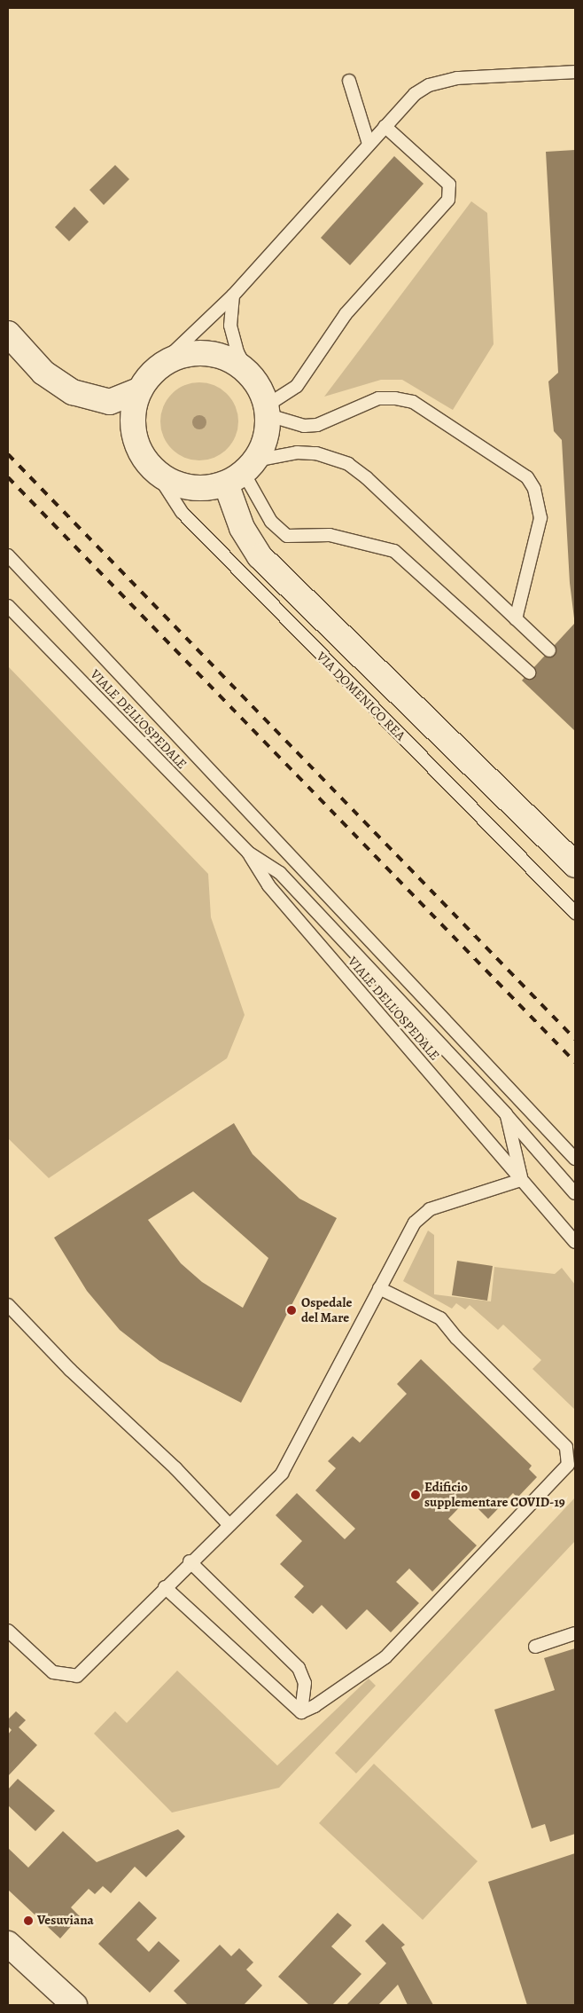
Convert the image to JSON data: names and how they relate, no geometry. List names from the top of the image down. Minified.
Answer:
{"streets":{"lane":["VIA DOMENICO REA","VIALE DELL'OSPEDALE"]},"places":["Ospedale del Mare","Edificio supplementare COVID-19","Vesuviana"]}
